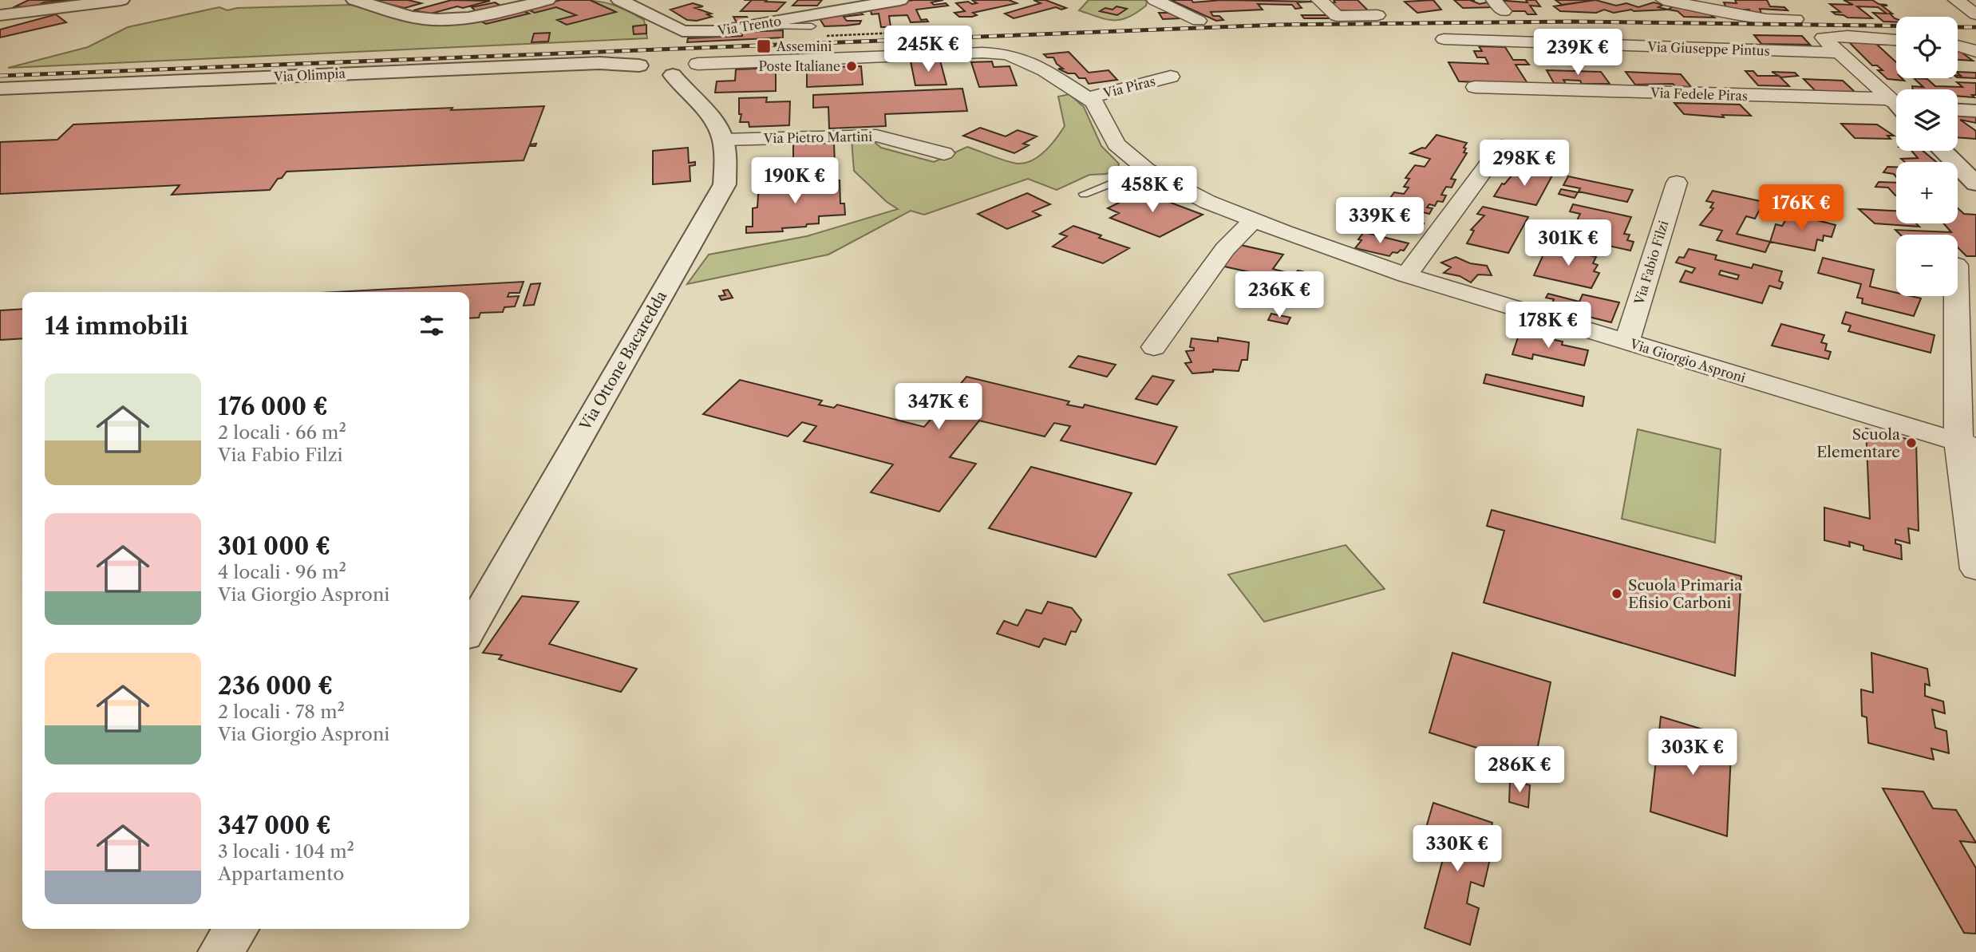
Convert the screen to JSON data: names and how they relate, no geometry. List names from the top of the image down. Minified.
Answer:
{"streets":{"street":["Via Trento","Via Giuseppe Pintus","Via Olimpia","Via Piras","Via Fedele Piras","Via Pietro Martini","Via Fabio Filzi","Via Ottone Bacaredda","Via Giorgio Asproni"]},"crossings":[["Via Olimpia","Via Ottone Bacaredda"],["Via Olimpia","Via Giorgio Asproni"],["Via Piras","Via Giorgio Asproni"],["Via Pietro Martini","Via Ottone Bacaredda"],["Via Fabio Filzi","Via Giorgio Asproni"],["Via Ottone Bacaredda","Via Giorgio Asproni"]],"places":{"transit":["Assemini"],"other":["Poste Italiane","Scuola Elementare","Scuola Primaria Efisio Carboni"]},"page":{"map_buttons":["+","−"],"price":["245K €","239K €","298K €","190K €","458K €","176K €","339K €","301K €","236K €","178K €","347K €","303K €","286K €","330K €"],"heading":"14 immobili","list":[{"name":"176 000 €","note":"2 locali · 66 m² · Via Fabio Filzi"},{"name":"301 000 €","note":"4 locali · 96 m² · Via Giorgio Asproni"},{"name":"236 000 €","note":"2 locali · 78 m² · Via Giorgio Asproni"},{"name":"347 000 €","note":"3 locali · 104 m² · Appartamento"}]}}
